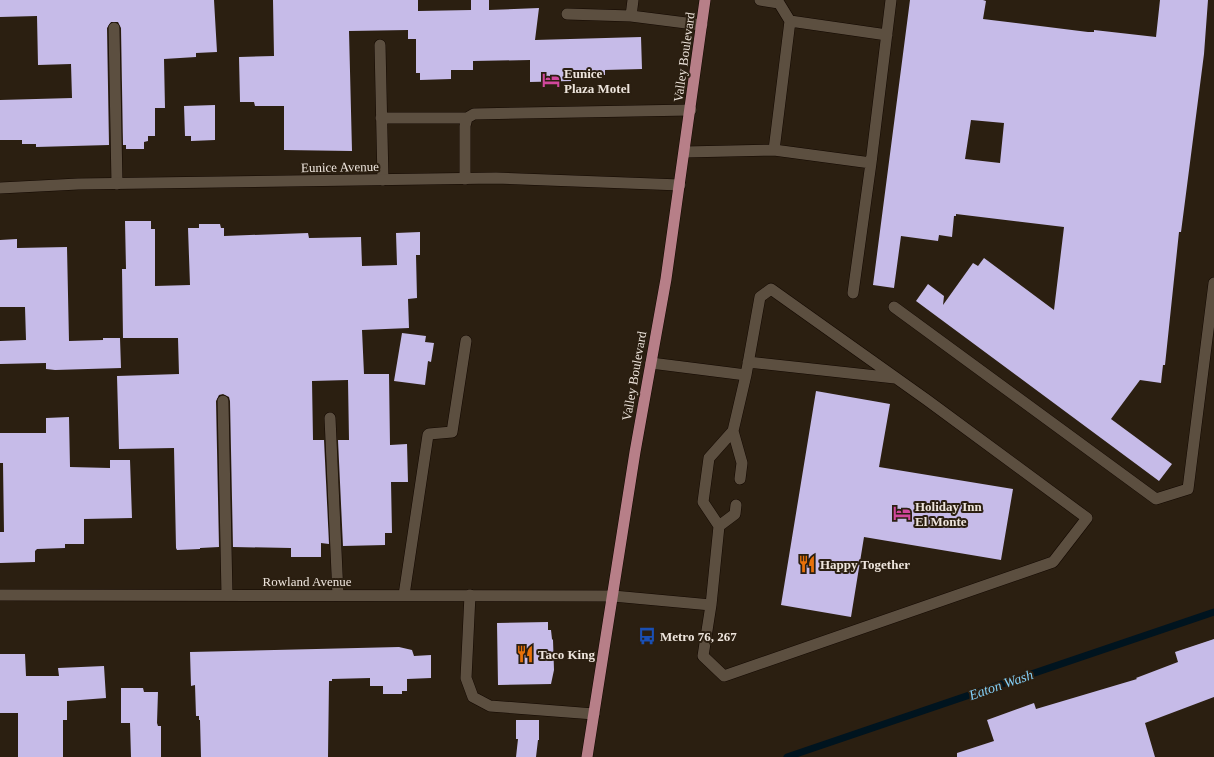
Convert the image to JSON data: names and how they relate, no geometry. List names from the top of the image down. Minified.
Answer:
{"streets":{"main road":["Valley Boulevard"],"street":["Eunice Avenue","Rowland Avenue"]},"crossings":[["Valley Boulevard","Eunice Avenue"],["Valley Boulevard","Rowland Avenue"]],"water":["Eaton Wash"],"places":{"hotel":["Eunice Plaza Motel","Holiday Inn El Monte"],"restaurant":["Happy Together","Taco King"],"bus stop":["Metro 76, 267"]}}
